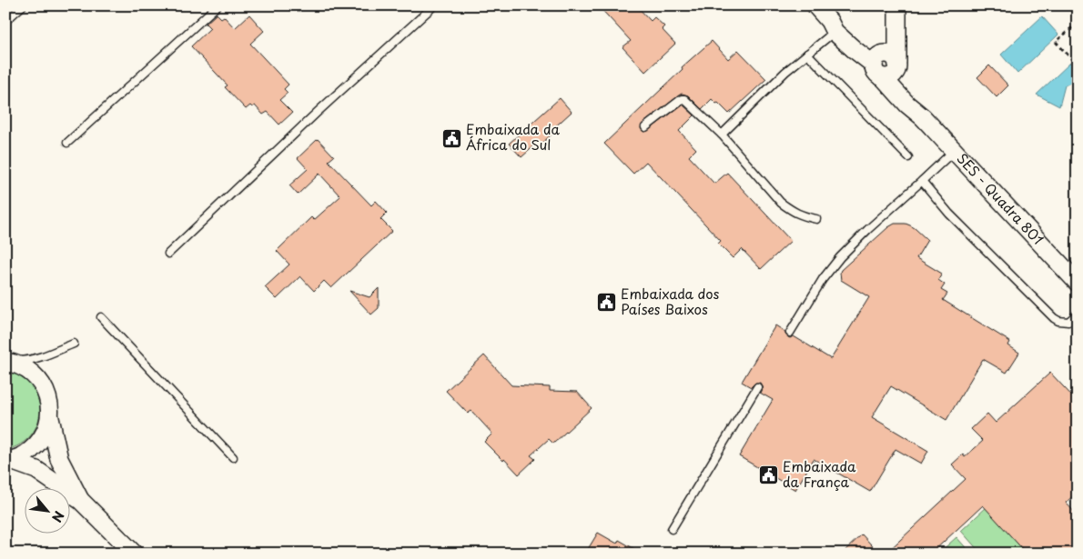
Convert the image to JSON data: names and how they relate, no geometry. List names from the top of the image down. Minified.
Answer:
{"streets":{"street":["SES - Quadra 801"]},"places":{"public building":["Embaixada da África do Sul","Embaixada dos Países Baixos","Embaixada da França"]},"north":"bottom right"}
